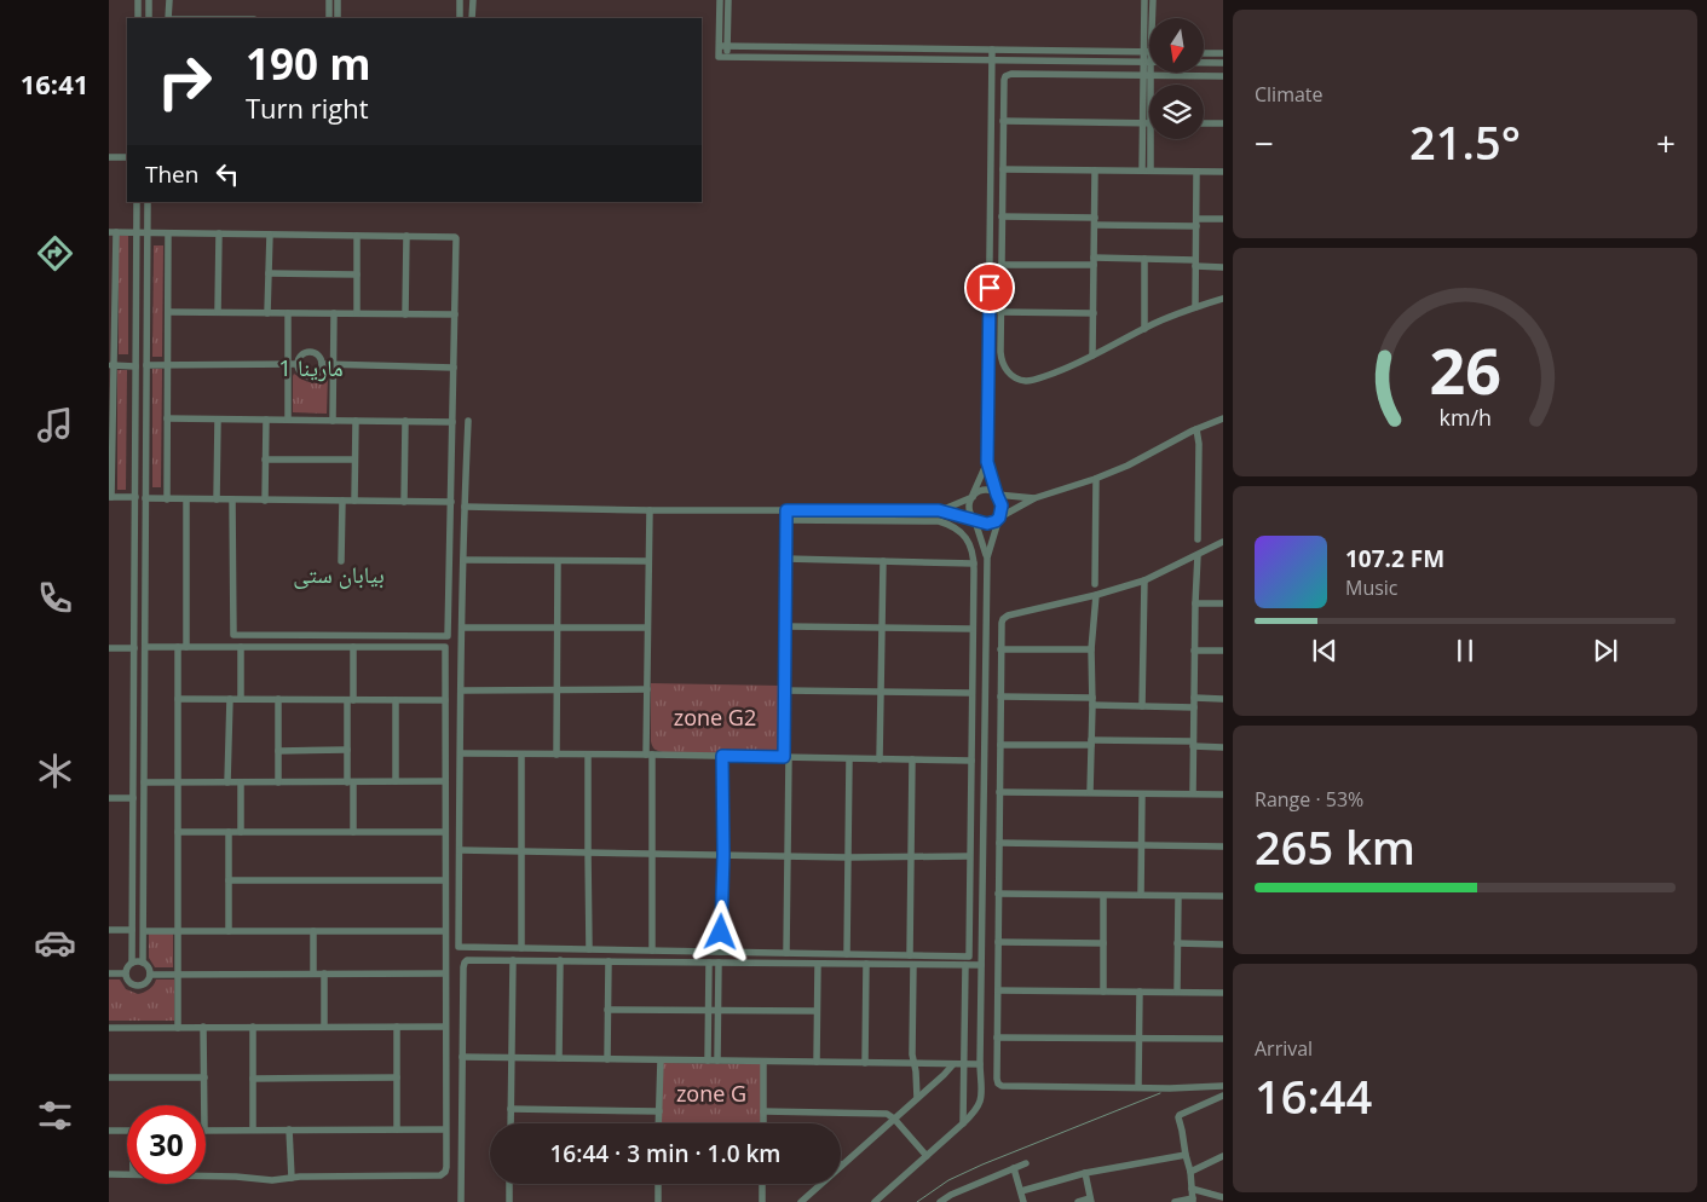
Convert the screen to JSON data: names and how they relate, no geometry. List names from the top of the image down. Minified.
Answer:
{"districts":["مارینا 1","بیابان ستی"],"parks":["zone G2","zone G"],"north":"bottom","page":{"tabs":"16:41","tile":["Climate",["Range · 53%","265 km"],["Arrival","16:44"]],"turn":["190 m","Turn right"],"heat":["−","21.5°","+"],"then":"Then","song":["107.2 FM","Music"],"limit":"30","trip":"16:44 · 3 min · 1.0 km","gauge":["26","km/h"]}}
